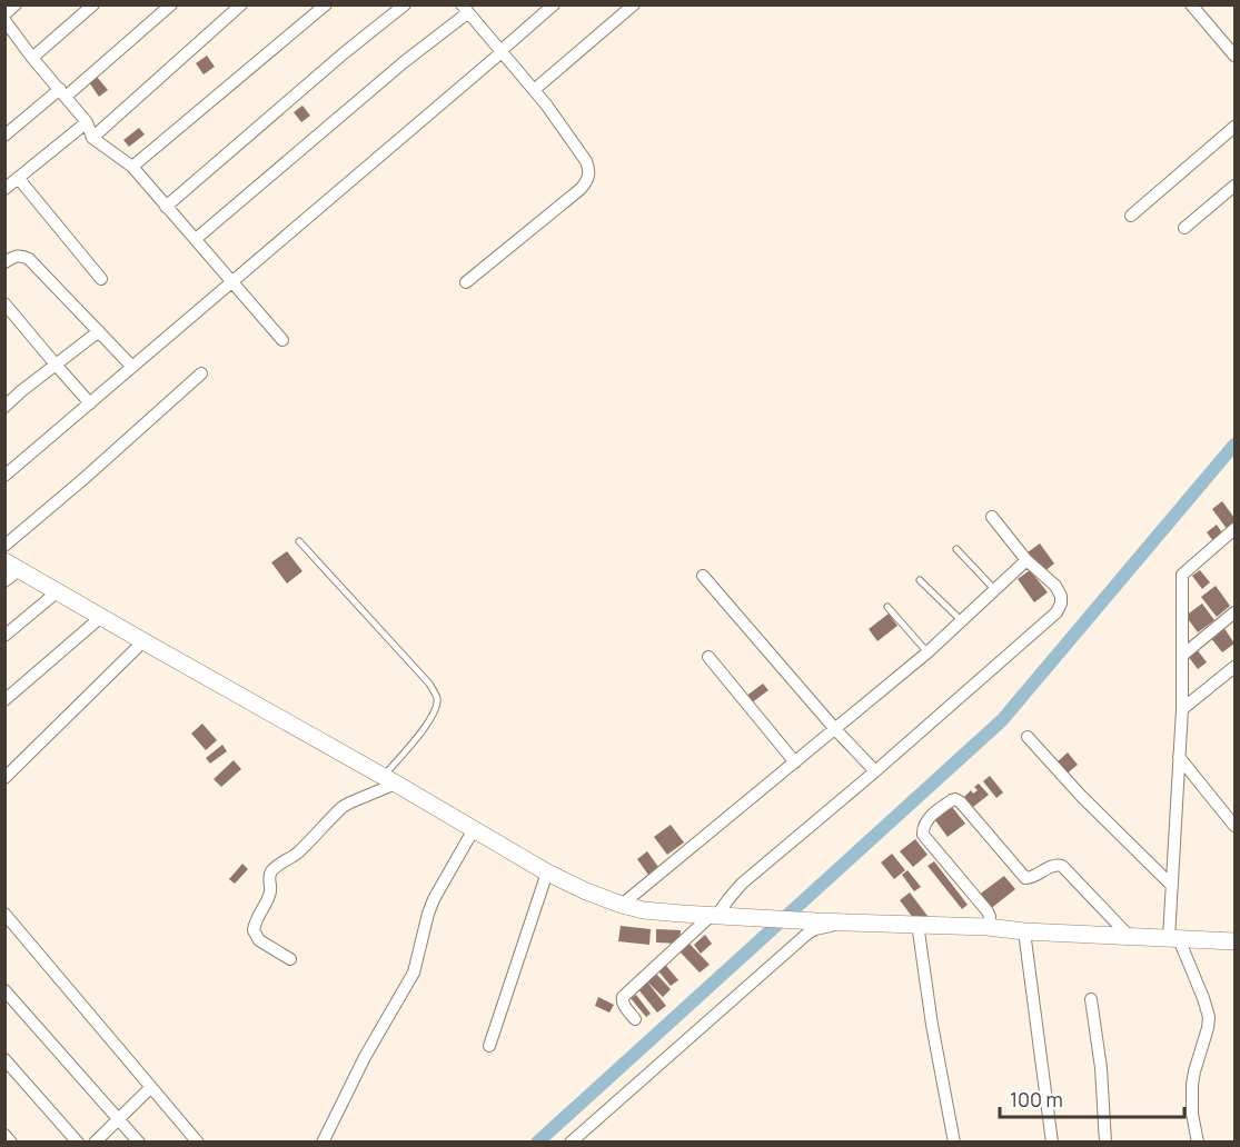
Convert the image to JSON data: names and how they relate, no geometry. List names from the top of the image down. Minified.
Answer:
{"scale_bar":"100 m"}
